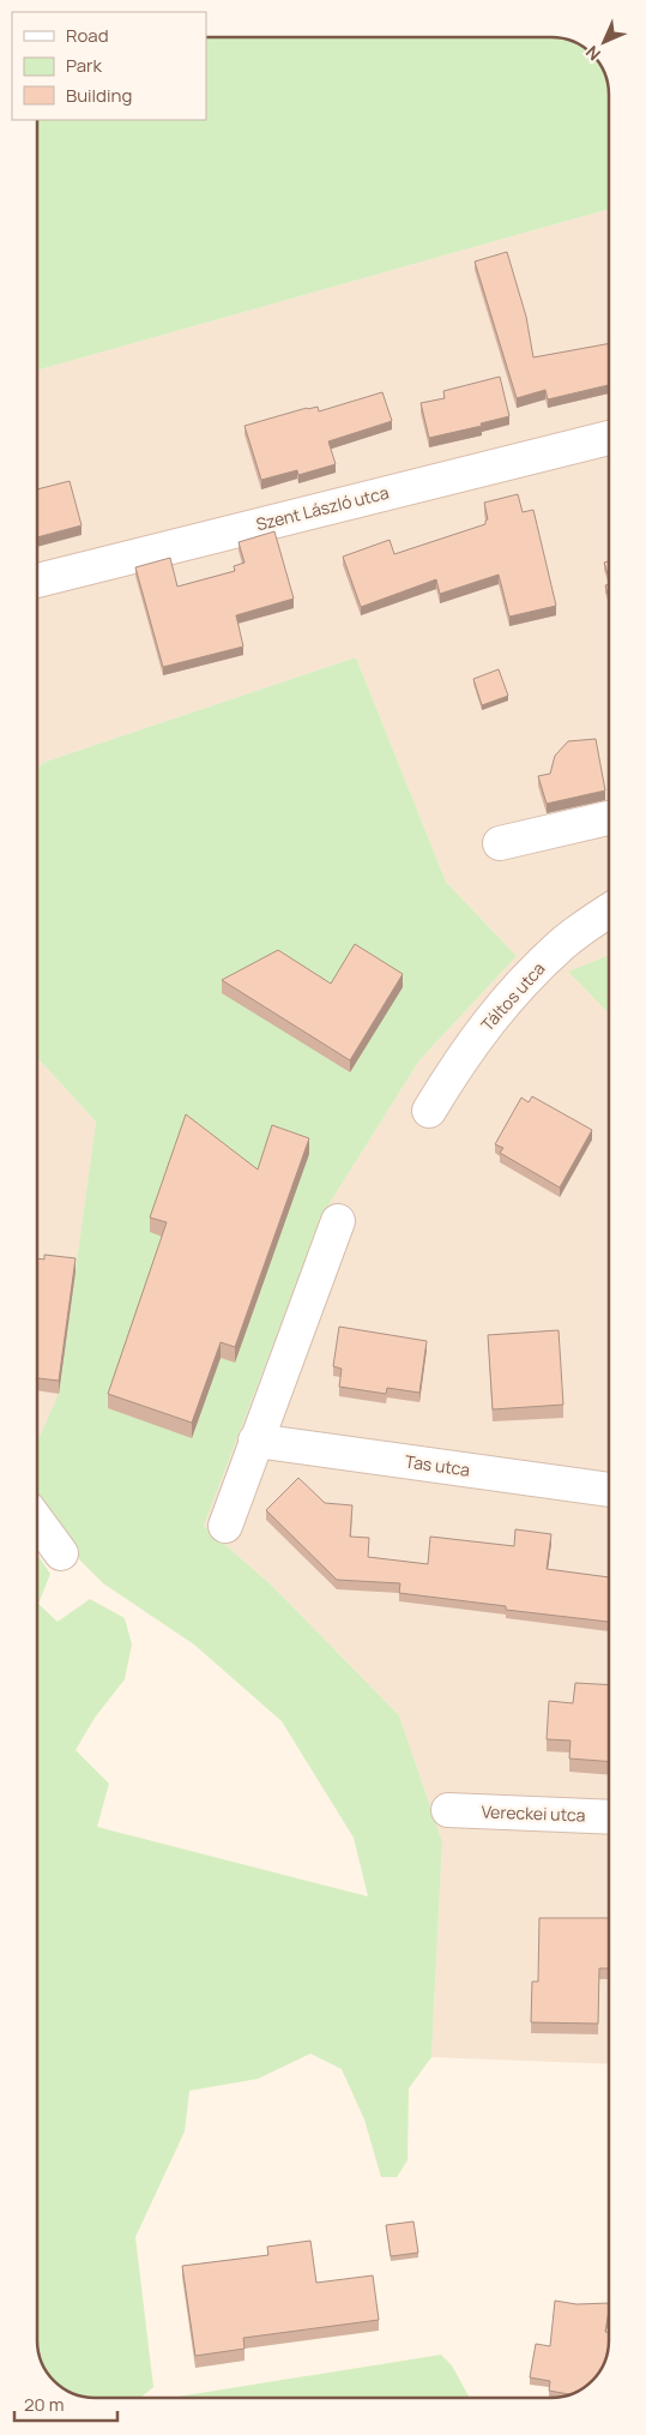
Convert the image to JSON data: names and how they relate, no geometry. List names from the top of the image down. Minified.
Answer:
{"streets":{"street":["Szent László utca","Táltos utca","Tas utca","Vereckei utca"]},"legend":["Road","Park","Building"],"scale_bar":"20 m","north":"bottom left"}
